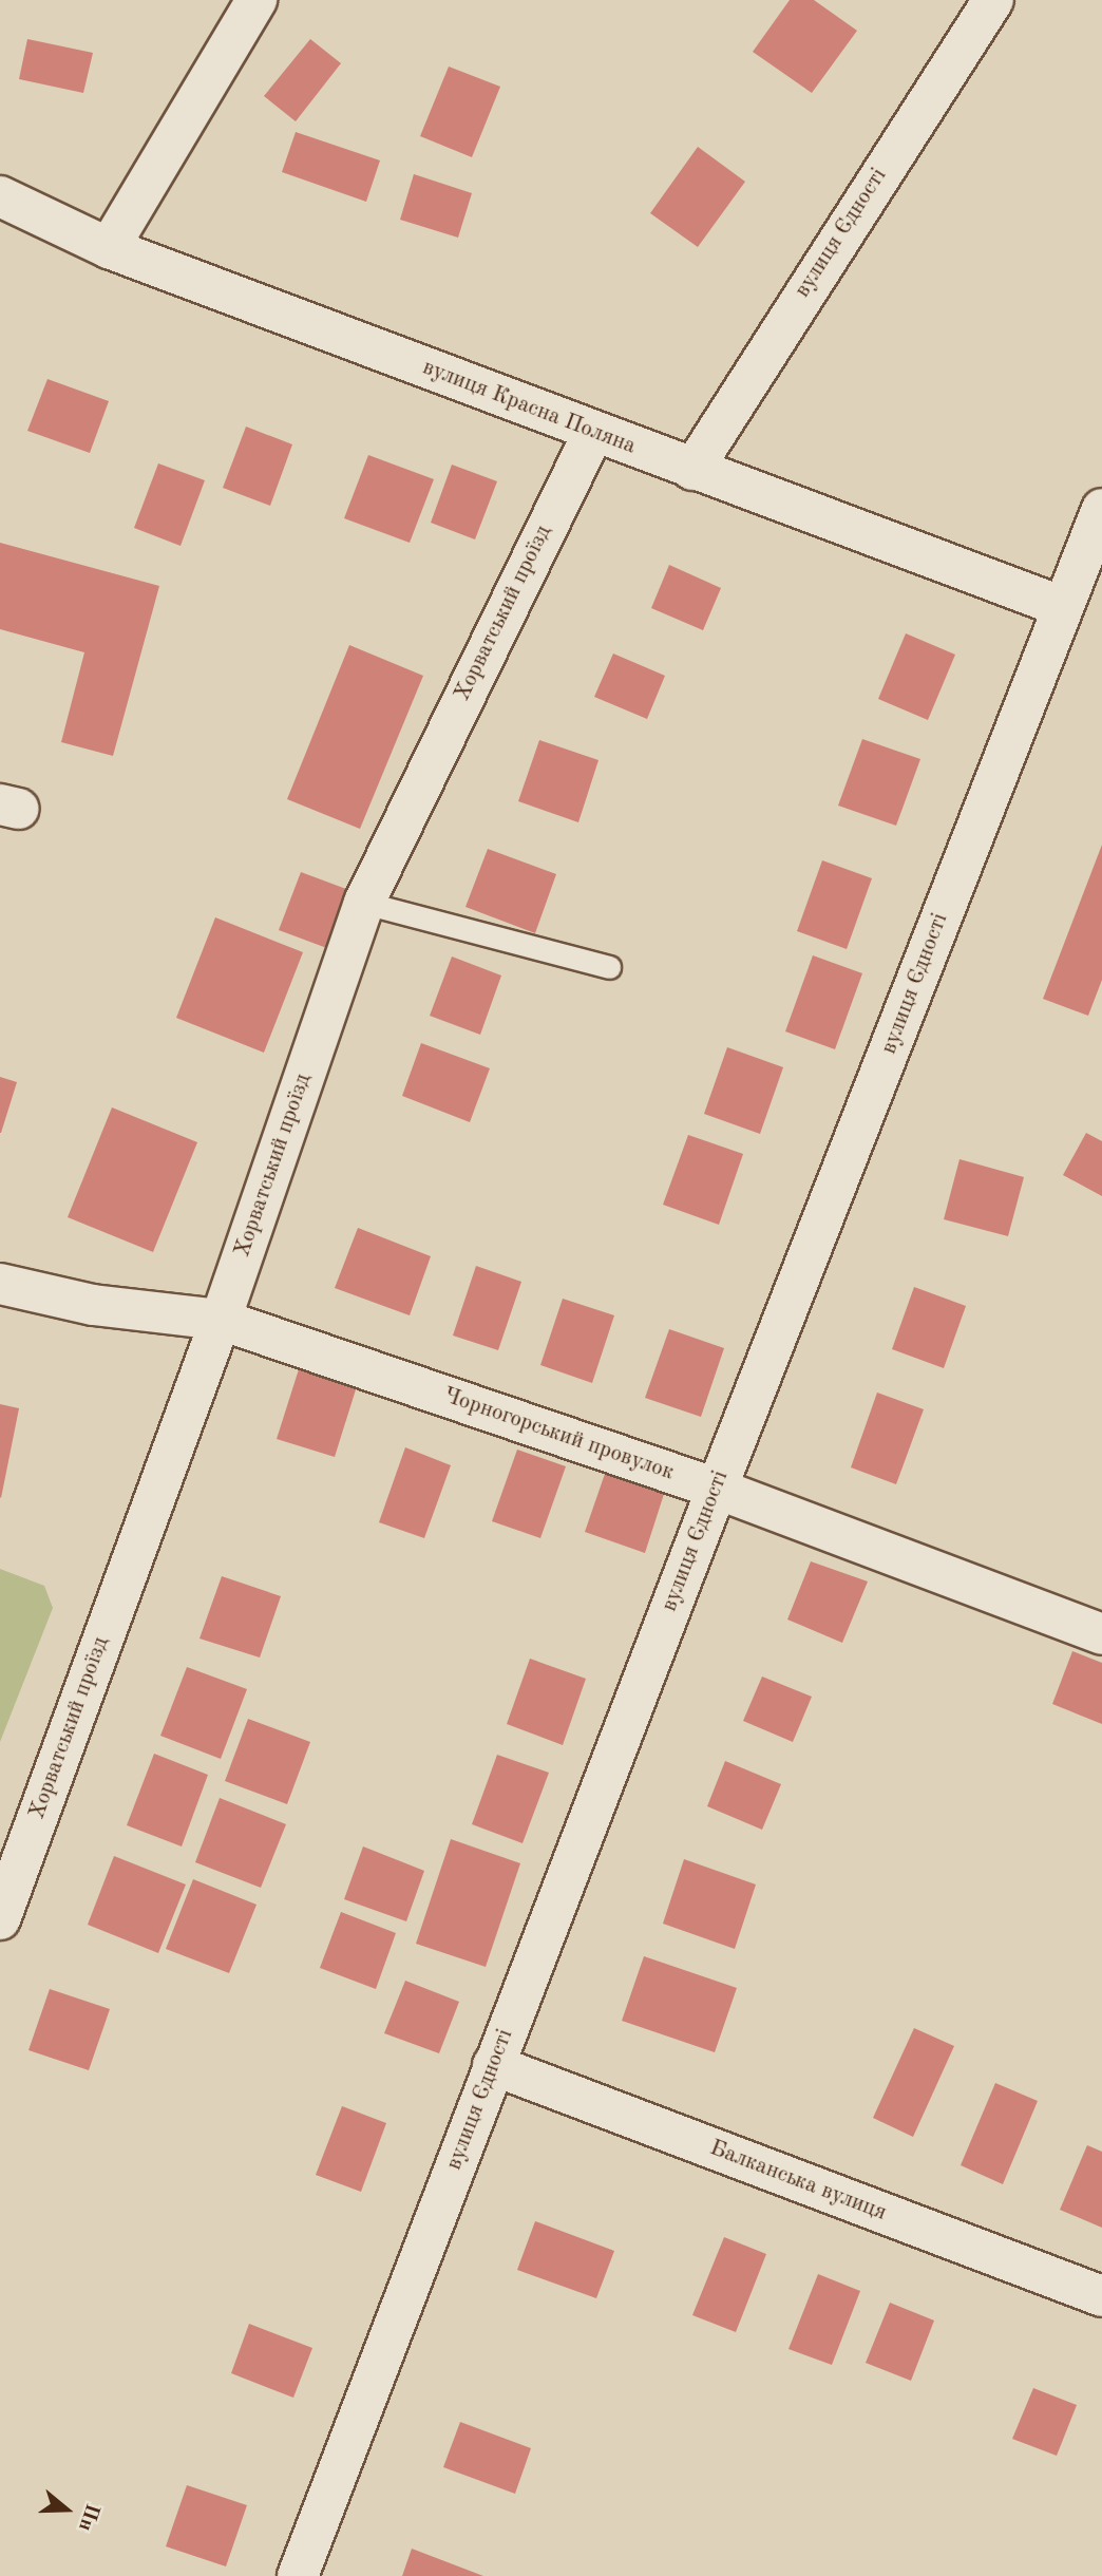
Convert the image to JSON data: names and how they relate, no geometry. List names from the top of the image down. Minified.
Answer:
{"streets":{"street":["вулиця Єдності","вулиця Красна Поляна","Хорватський проїзд","Чорногорський провулок","Балканська вулиця"]},"crossings":[["вулиця Єдності","вулиця Красна Поляна"],["вулиця Єдності","Чорногорський провулок"],["вулиця Єдності","Балканська вулиця"],["вулиця Красна Поляна","Хорватський проїзд"],["Хорватський проїзд","Чорногорський провулок"]],"north":"right"}
